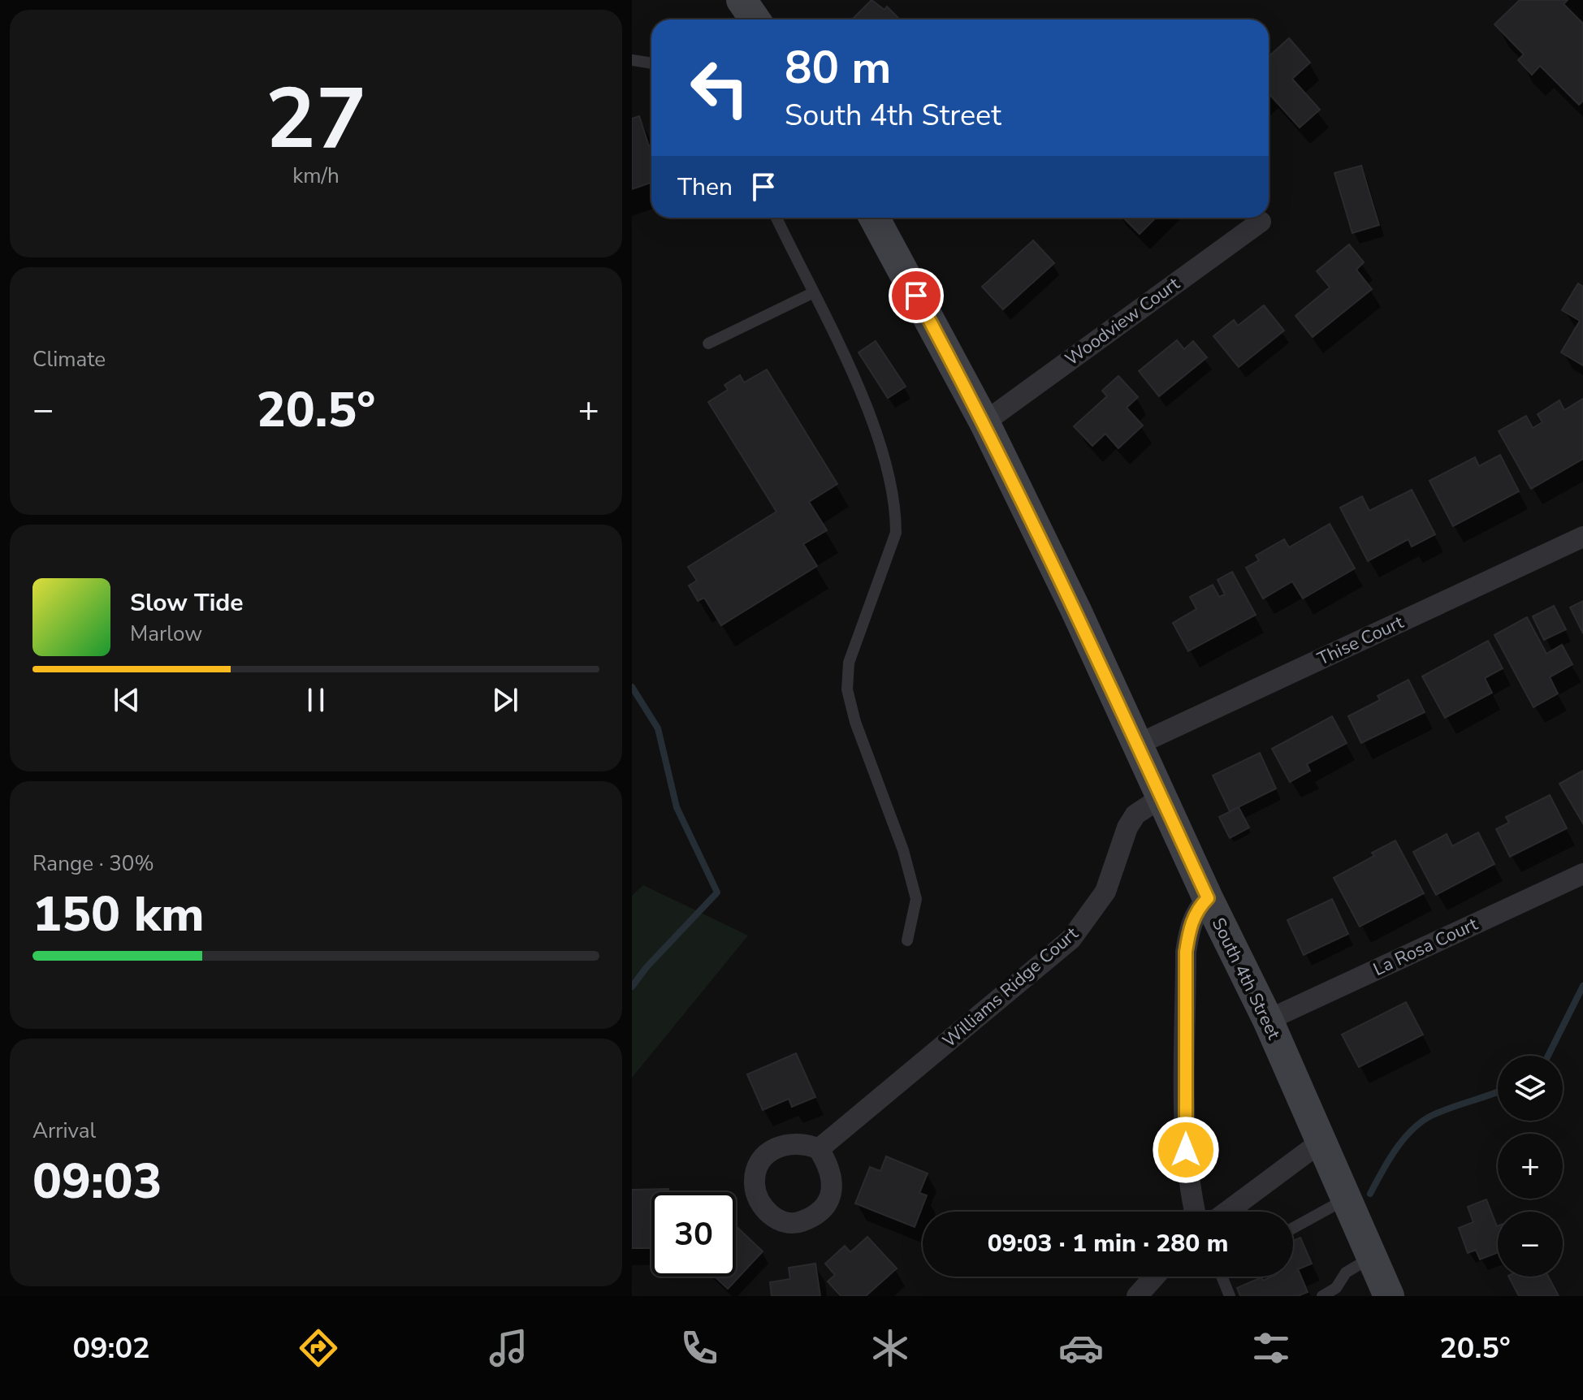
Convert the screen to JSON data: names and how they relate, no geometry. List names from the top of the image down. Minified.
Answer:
{"streets":{"main road":["South 4th Street"],"street":["Woodview Court","Thise Court","La Rosa Court","Williams Ridge Court"]},"crossings":[["Woodview Court","South 4th Street"],["Thise Court","South 4th Street"],["La Rosa Court","South 4th Street"],["South 4th Street","Williams Ridge Court"]],"page":{"tile":[["27","km/h"],"Climate",["Range · 30%","150 km"],["Arrival","09:03"]],"turn":["80 m","South 4th Street"],"then":"Then","heat":["−","20.5°","+"],"song":["Slow Tide","Marlow"],"map_buttons":["+","−"],"limit":"30","trip":"09:03 · 1 min · 280 m","tabs":["09:02","20.5°"]}}
